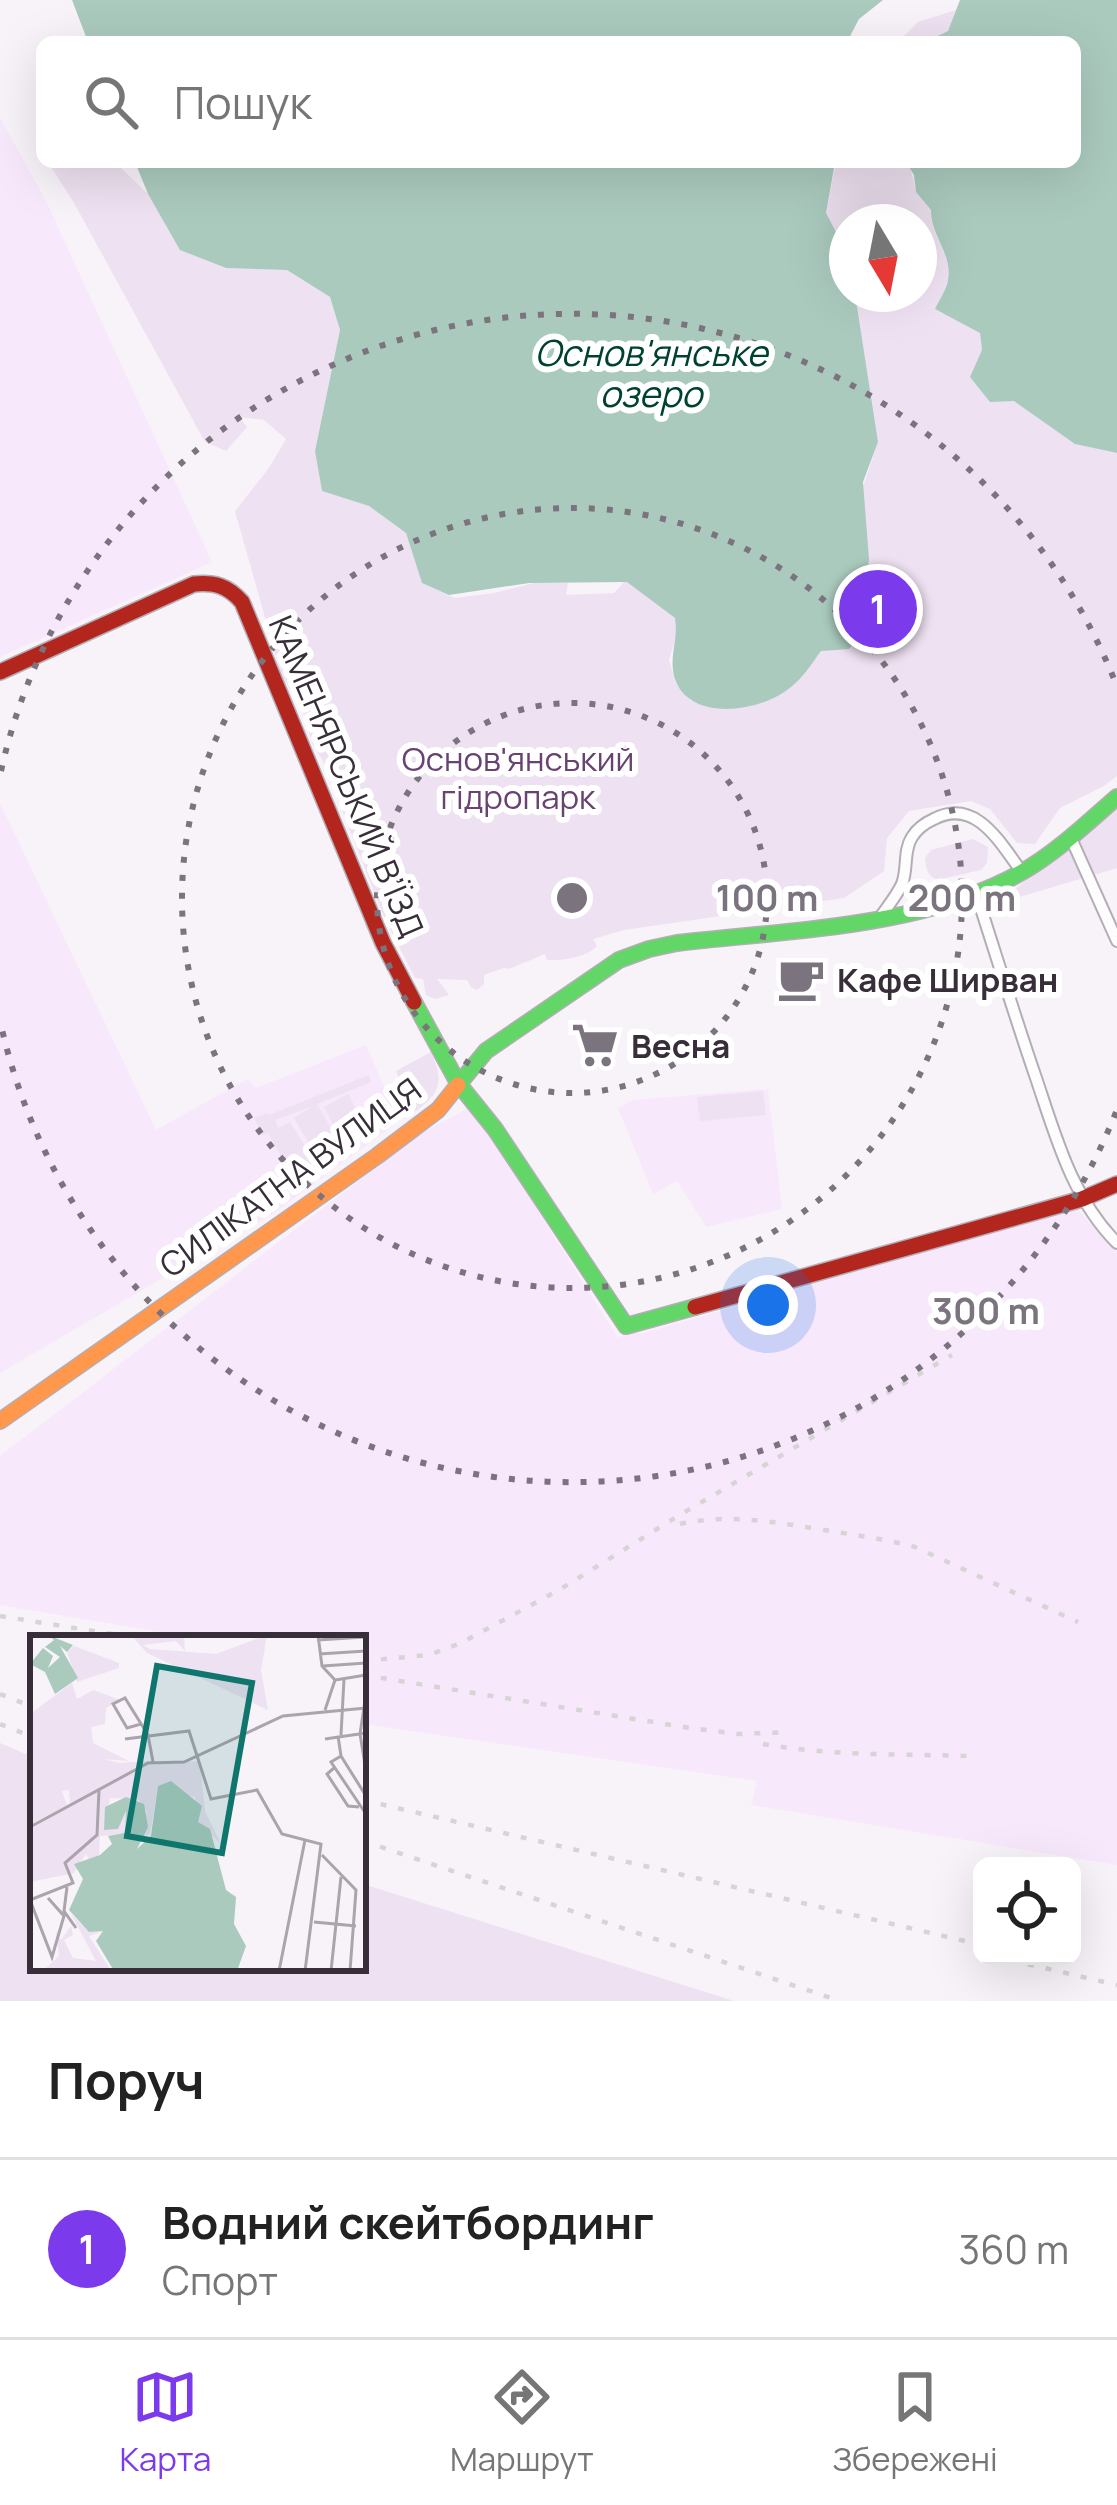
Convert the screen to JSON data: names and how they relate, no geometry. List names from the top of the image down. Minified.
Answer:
{"streets":{"street":["КАМЕНЯРСЬКИЙ В’ЇЗД","СИЛІКАТНА ВУЛИЦЯ"]},"crossings":[["КАМЕНЯРСЬКИЙ В’ЇЗД","СИЛІКАТНА ВУЛИЦЯ"]],"water":["Основ'янське озеро"],"parks":["Основ'янський гідропарк"],"places":{"cafe":["Кафе Ширван"],"supermarket":["Весна"]},"north":"bottom","page":{"search":"Пошук","pins":"1","heading":"Поруч","list":[{"mark":"1","name":"Водний скейтбординг","note":"Спорт","value":"360 m"}],"nav":["Карта","Маршрут","Збережені"]},"rings":["100 m","200 m","300 m"]}
